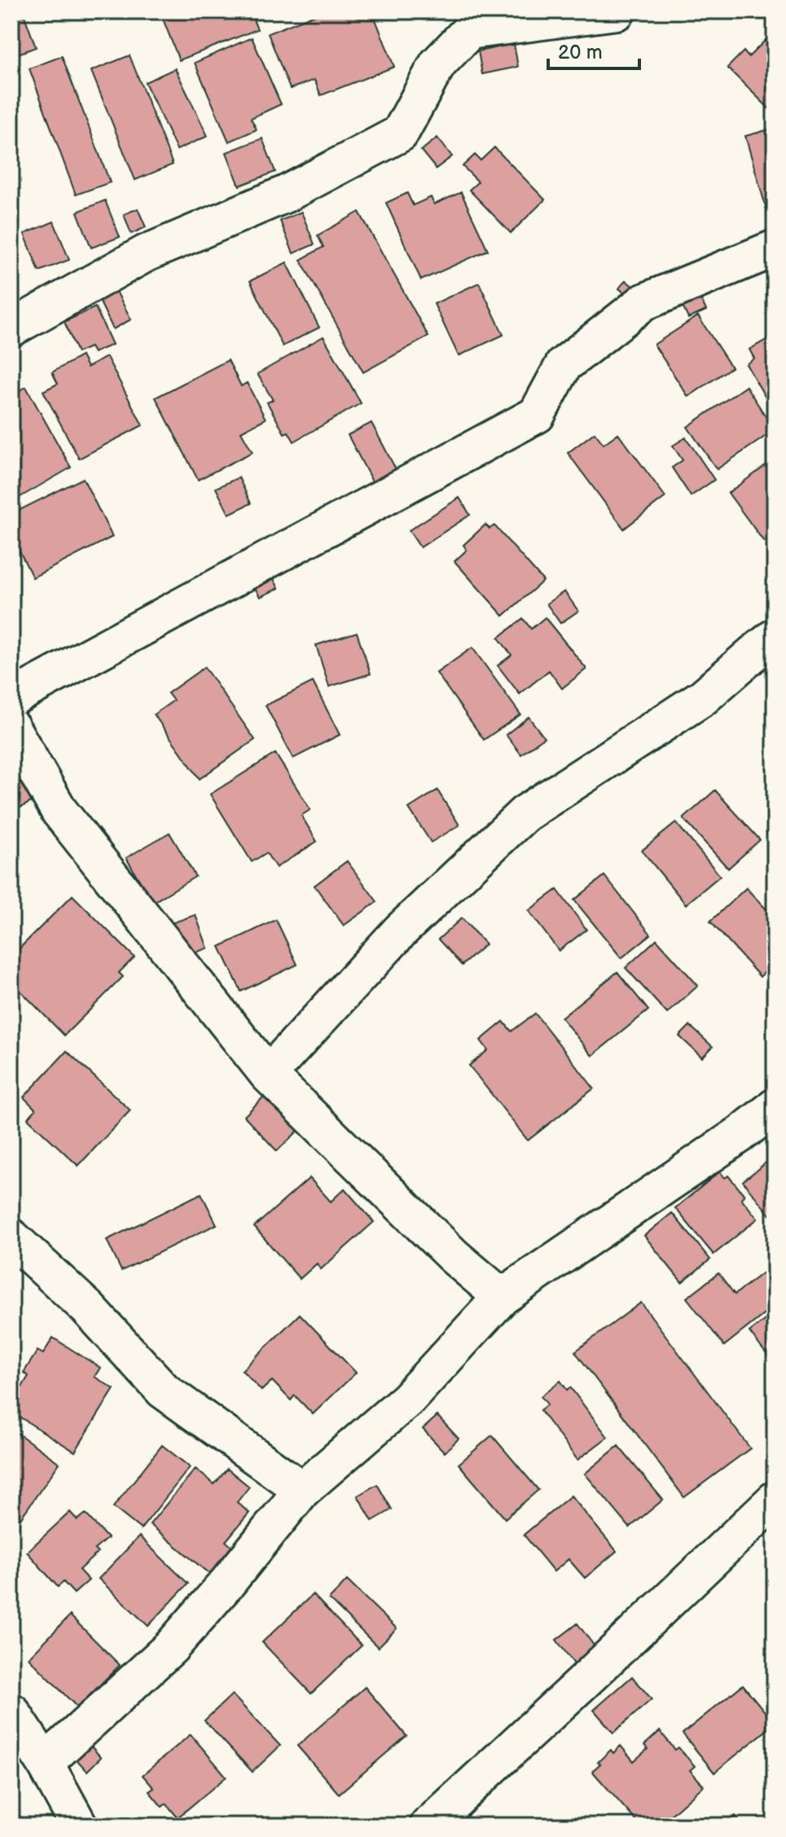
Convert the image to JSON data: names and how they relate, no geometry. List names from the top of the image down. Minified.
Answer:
{"scale_bar":"20 m"}
